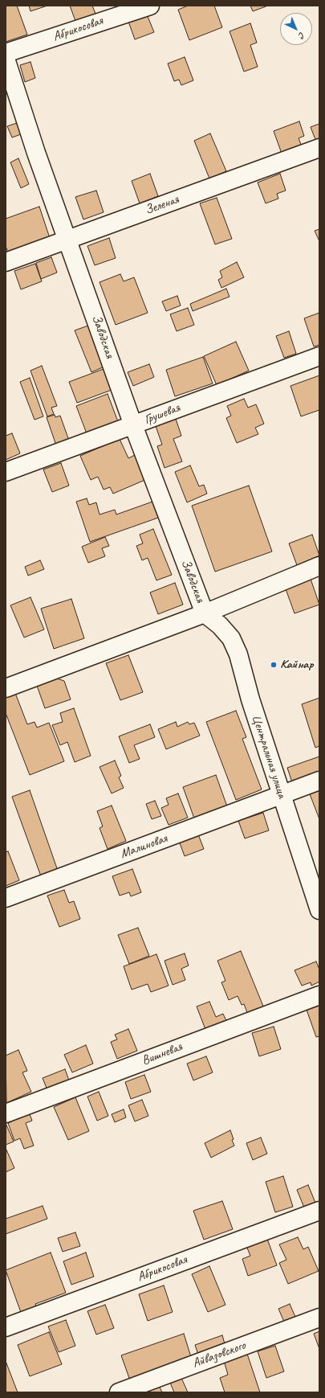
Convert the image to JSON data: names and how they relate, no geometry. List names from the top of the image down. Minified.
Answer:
{"streets":{"street":["Абрикосовая","Зеленая","Заводская","Грушевая","Центральная улица","Малиновая","Вишневая","Айвазовского"]},"crossings":[["Зеленая","Заводская"],["Заводская","Грушевая"],["Заводская","Центральная улица"],["Центральная улица","Малиновая"]],"places":["Кайнар"],"north":"bottom right"}
